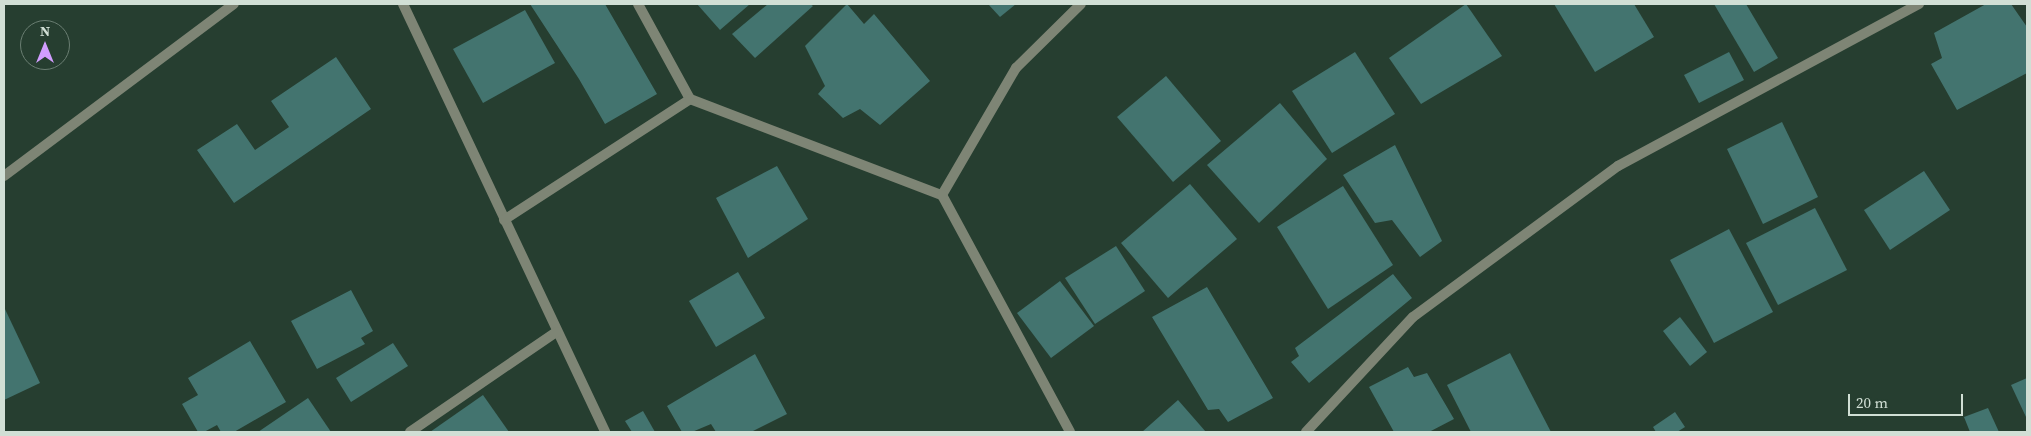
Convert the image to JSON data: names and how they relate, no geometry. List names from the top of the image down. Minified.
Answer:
{"scale_bar":"20 m","north":"top"}
